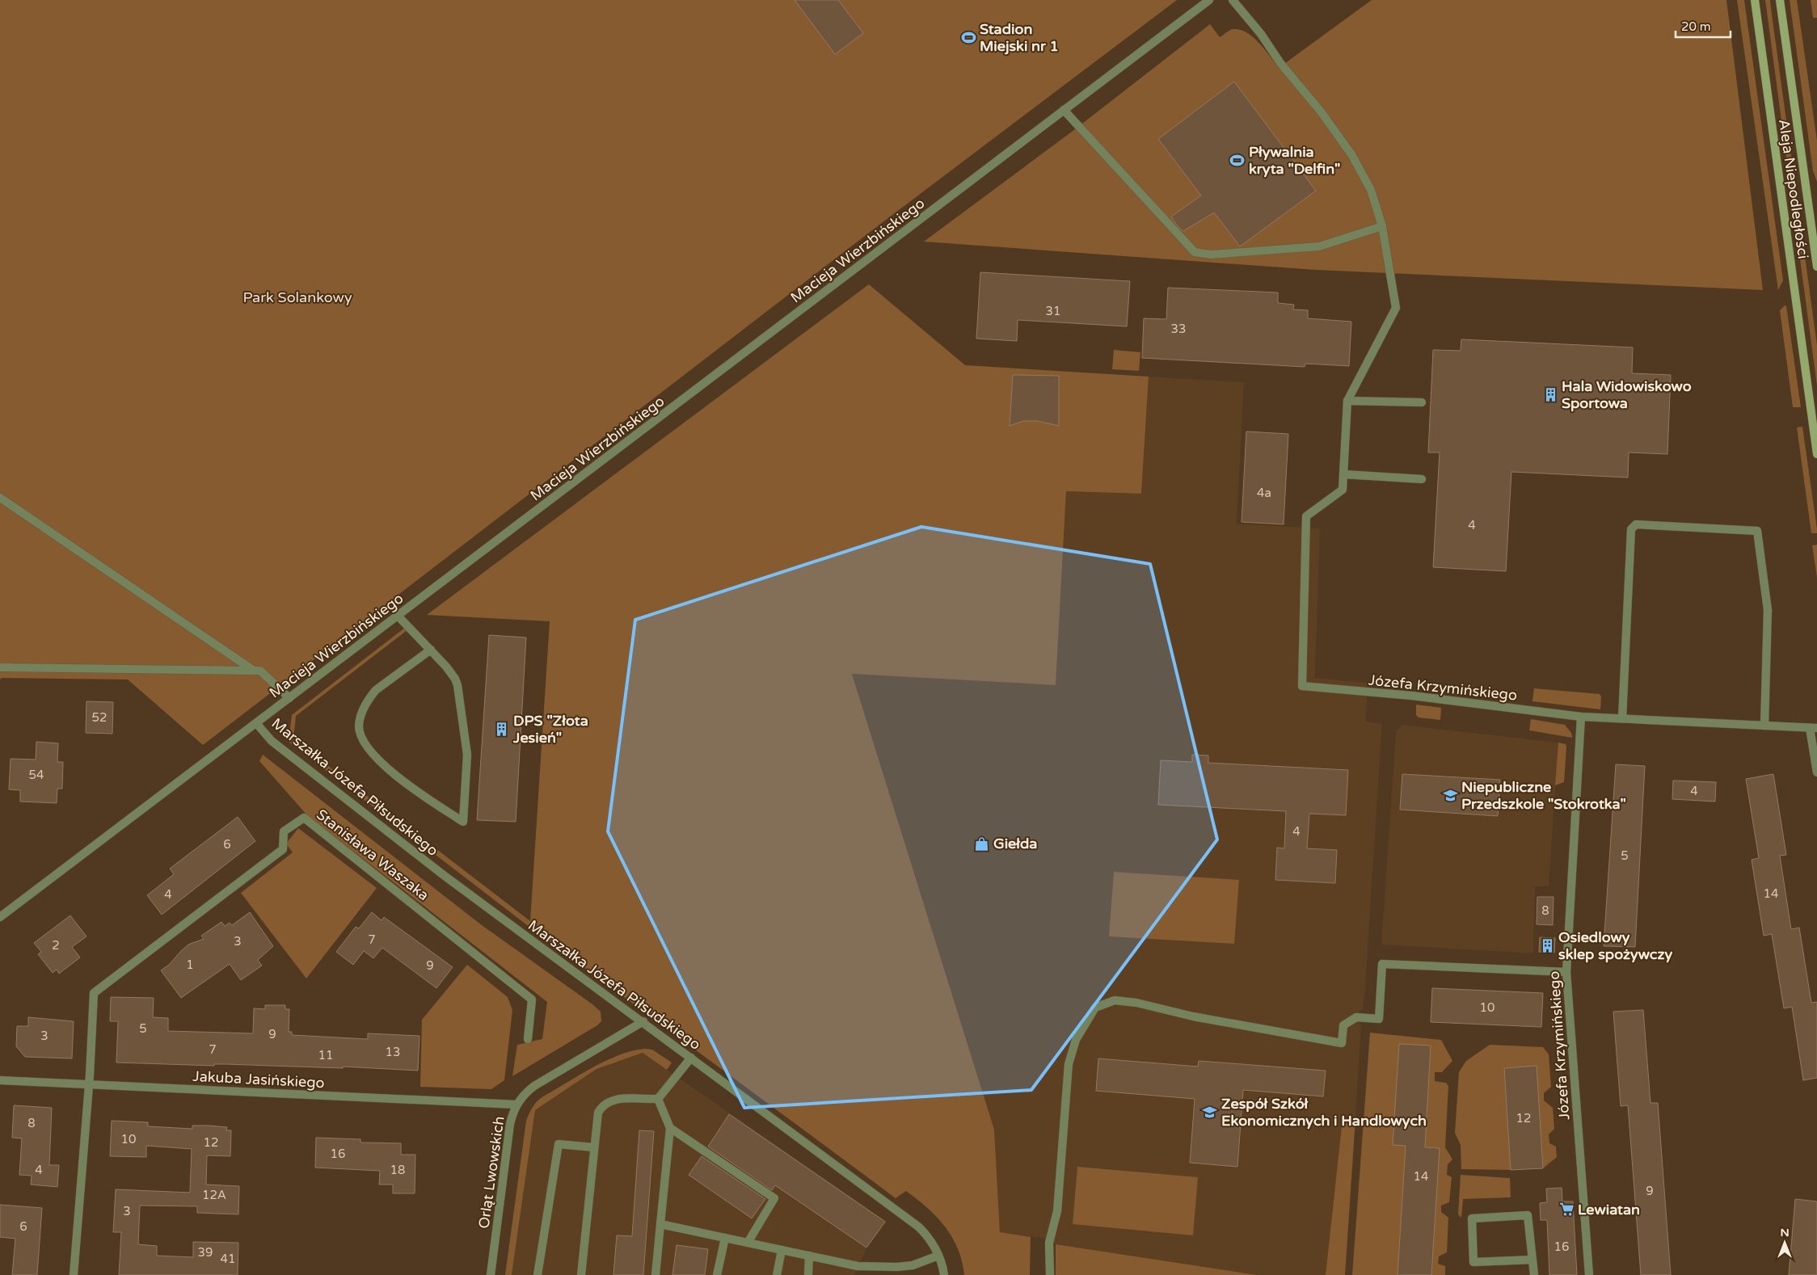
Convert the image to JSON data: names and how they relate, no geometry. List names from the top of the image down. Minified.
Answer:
{"streets":{"street":["Aleja Niepodległości","Macieja Wierzbińskiego","Józefa Krzymińskiego","Marszałka Józefa Piłsudskiego","Stanisława Waszaka","Jakuba Jasińskiego","Orląt Lwowskich"]},"crossings":[["Macieja Wierzbińskiego","Marszałka Józefa Piłsudskiego"],["Marszałka Józefa Piłsudskiego","Orląt Lwowskich"],["Stanisława Waszaka","Jakuba Jasińskiego"],["Jakuba Jasińskiego","Orląt Lwowskich"]],"parks":["Park Solankowy"],"places":{"sports":["Stadion Miejski nr 1","Pływalnia kryta \"Delfin\""],"building":["Hala Widowiskowo Sportowa","DPS \"Złota Jesień\"","Osiedlowy sklep spożywczy"],"school or university":["Niepubliczne Przedszkole \"Stokrotka\"","Zespół Szkół Ekonomicznych i Handlowych"],"shop":["Giełda"],"supermarket":["Lewiatan"]},"house_numbers":["31","33","4a","4","52","54","4","4","6","5","14","4","8","7","3","2","1","9","10","5","9","3","7","13","11","12","8","10","12","16","4","18","14","9","12A","3","6","16","39","41"],"scale_bar":"20 m","north":"top"}
